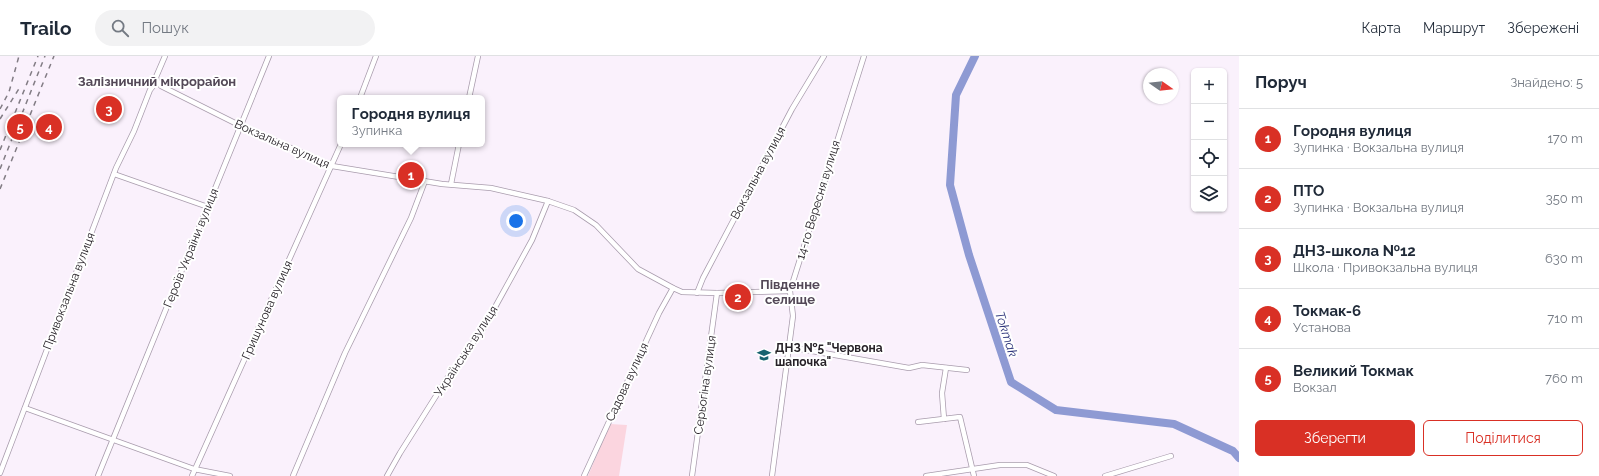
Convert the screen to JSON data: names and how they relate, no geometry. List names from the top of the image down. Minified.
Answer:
{"streets":{"street":["Вокзальна вулиця","14-го Вересня вулиця","Героїв України вулиця","Привокзальна вулиця","Гришунова вулиця","Українська вулиця","Садова вулиця","Серьогіна вулиця"]},"crossings":[["Вокзальна вулиця","14-го Вересня вулиця"],["Вокзальна вулиця","Героїв України вулиця"],["Вокзальна вулиця","Привокзальна вулиця"],["Вокзальна вулиця","Гришунова вулиця"],["Вокзальна вулиця","Українська вулиця"],["Вокзальна вулиця","Садова вулиця"],["Вокзальна вулиця","Серьогіна вулиця"]],"districts":["Залізничний мікрорайон","Південне селище"],"water":["Tokmak"],"places":{"school or university":["ДНЗ №5 \"Червона шапочка\""]},"north":"right","page":{"header":"Trailo","search":"Пошук","nav":["Карта","Маршрут","Збережені"],"heading":["Поруч","Знайдено: 5"],"map_buttons":["+","−"],"pins":["3","4","5","1","2"],"popup":["Городня вулиця","Зупинка"],"list":[{"mark":"1","name":"Городня вулиця","note":"Зупинка · Вокзальна вулиця","value":"170 m"},{"mark":"2","name":"ПТО","note":"Зупинка · Вокзальна вулиця","value":"350 m"},{"mark":"3","name":"ДНЗ-школа №12","note":"Школа · Привокзальна вулиця","value":"630 m"},{"mark":"4","name":"Токмак-6","note":"Установа","value":"710 m"},{"mark":"5","name":"Великий Токмак","note":"Вокзал","value":"760 m"}],"buttons":["Зберегти","Поділитися"]}}
